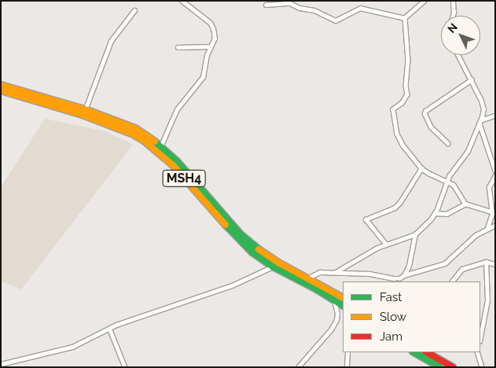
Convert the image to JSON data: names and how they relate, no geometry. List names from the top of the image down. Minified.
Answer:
{"streets":{"main road":["MSH4"]},"legend":["Fast","Slow","Jam"],"north":"top left"}
